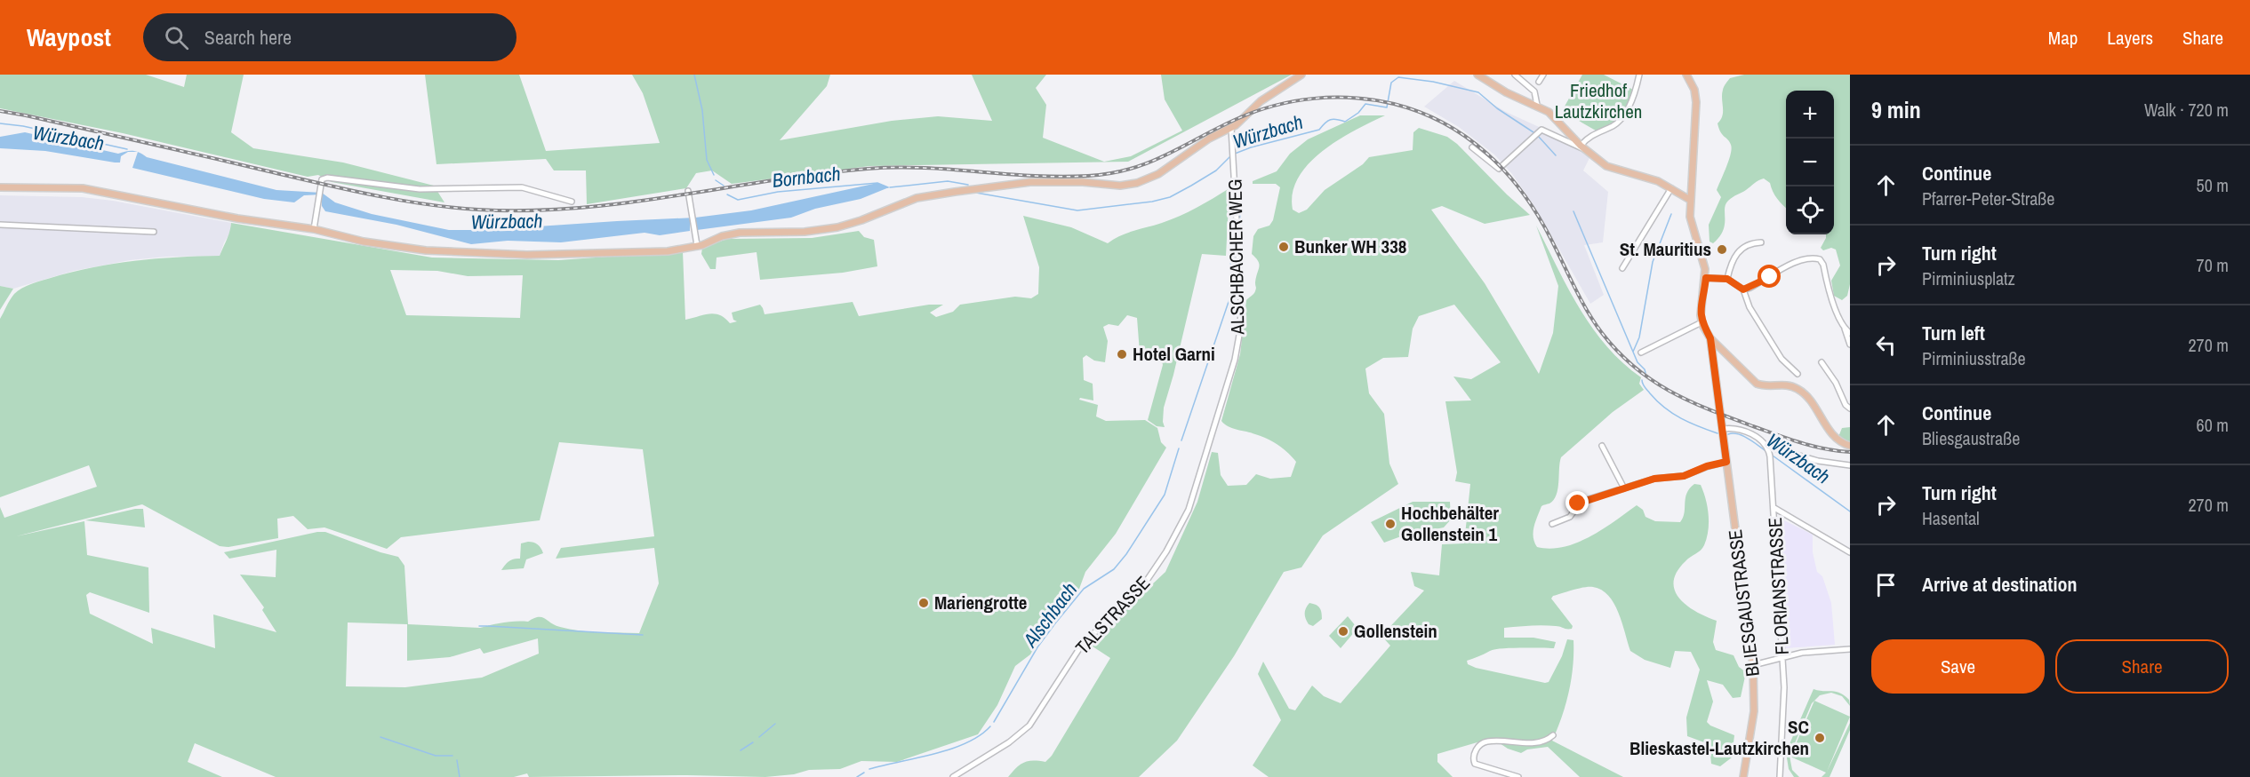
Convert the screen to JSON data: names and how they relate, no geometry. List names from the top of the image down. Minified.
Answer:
{"streets":{"main road":["BLIESGAUSTRASSE"],"street":["ALSCHBACHER WEG","FLORIANSTRASSE","TALSTRASSE"]},"crossings":[["ALSCHBACHER WEG","TALSTRASSE"]],"water":["Würzbach","Bornbach","Alschbach"],"parks":["Friedhof Lautzkirchen"],"places":["Bunker WH 338","St. Mauritius","Hotel Garni","Hochbehälter Gollenstein 1","Mariengrotte","Gollenstein","SC Blieskastel-Lautzkirchen"],"page":{"header":"Waypost","search":"Search here","nav":["Map","Layers","Share"],"heading":["9 min","Walk · 720 m"],"map_buttons":["+","−"],"list":[["Continue","Pfarrer-Peter-Straße","50 m"],["Turn right","Pirminiusplatz","70 m"],["Turn left","Pirminiusstraße","270 m"],["Continue","Bliesgaustraße","60 m"],["Turn right","Hasental","270 m"],"Arrive at destination"],"buttons":["Save","Share"]}}
